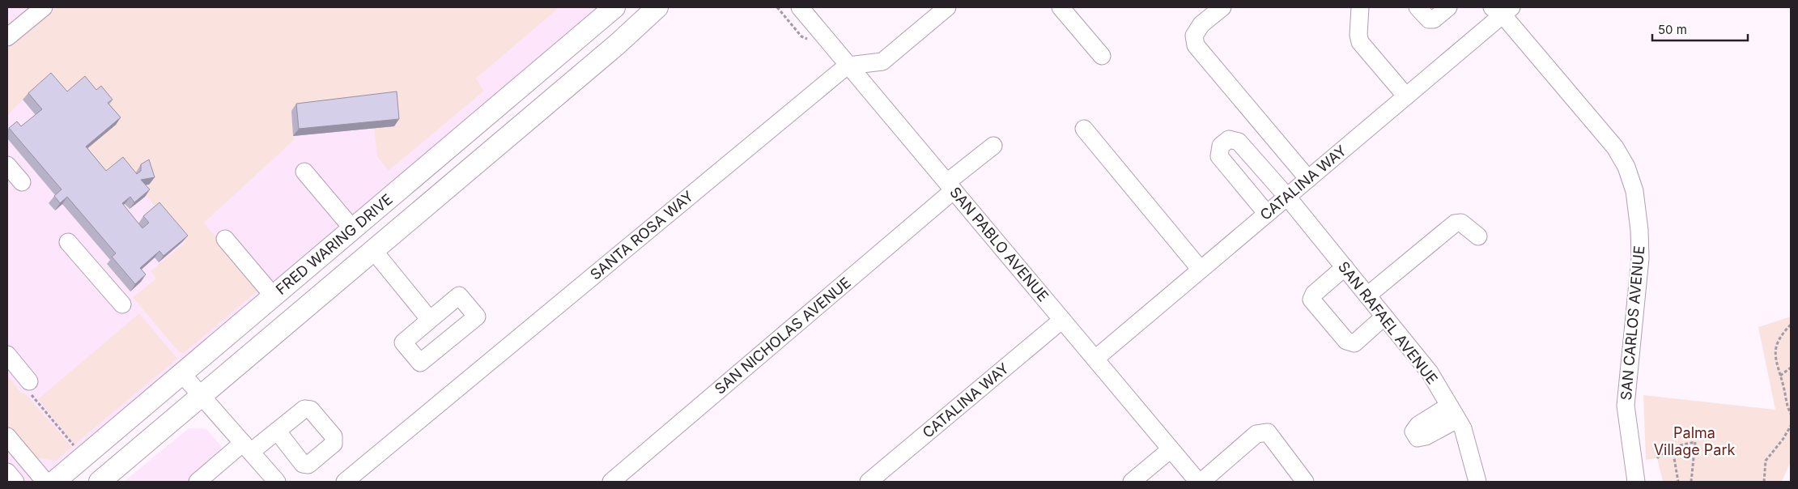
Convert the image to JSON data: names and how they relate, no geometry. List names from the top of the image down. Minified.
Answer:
{"streets":{"main road":["FRED WARING DRIVE"],"street":["CATALINA WAY","SANTA ROSA WAY","SAN PABLO AVENUE","SAN RAFAEL AVENUE","SAN CARLOS AVENUE","SAN NICHOLAS AVENUE"]},"crossings":[["CATALINA WAY","SAN PABLO AVENUE"],["CATALINA WAY","SAN RAFAEL AVENUE"],["CATALINA WAY","SAN CARLOS AVENUE"],["SANTA ROSA WAY","SAN PABLO AVENUE"],["SAN PABLO AVENUE","SAN NICHOLAS AVENUE"]],"parks":["Palma Village Park"],"scale_bar":"50 m"}
